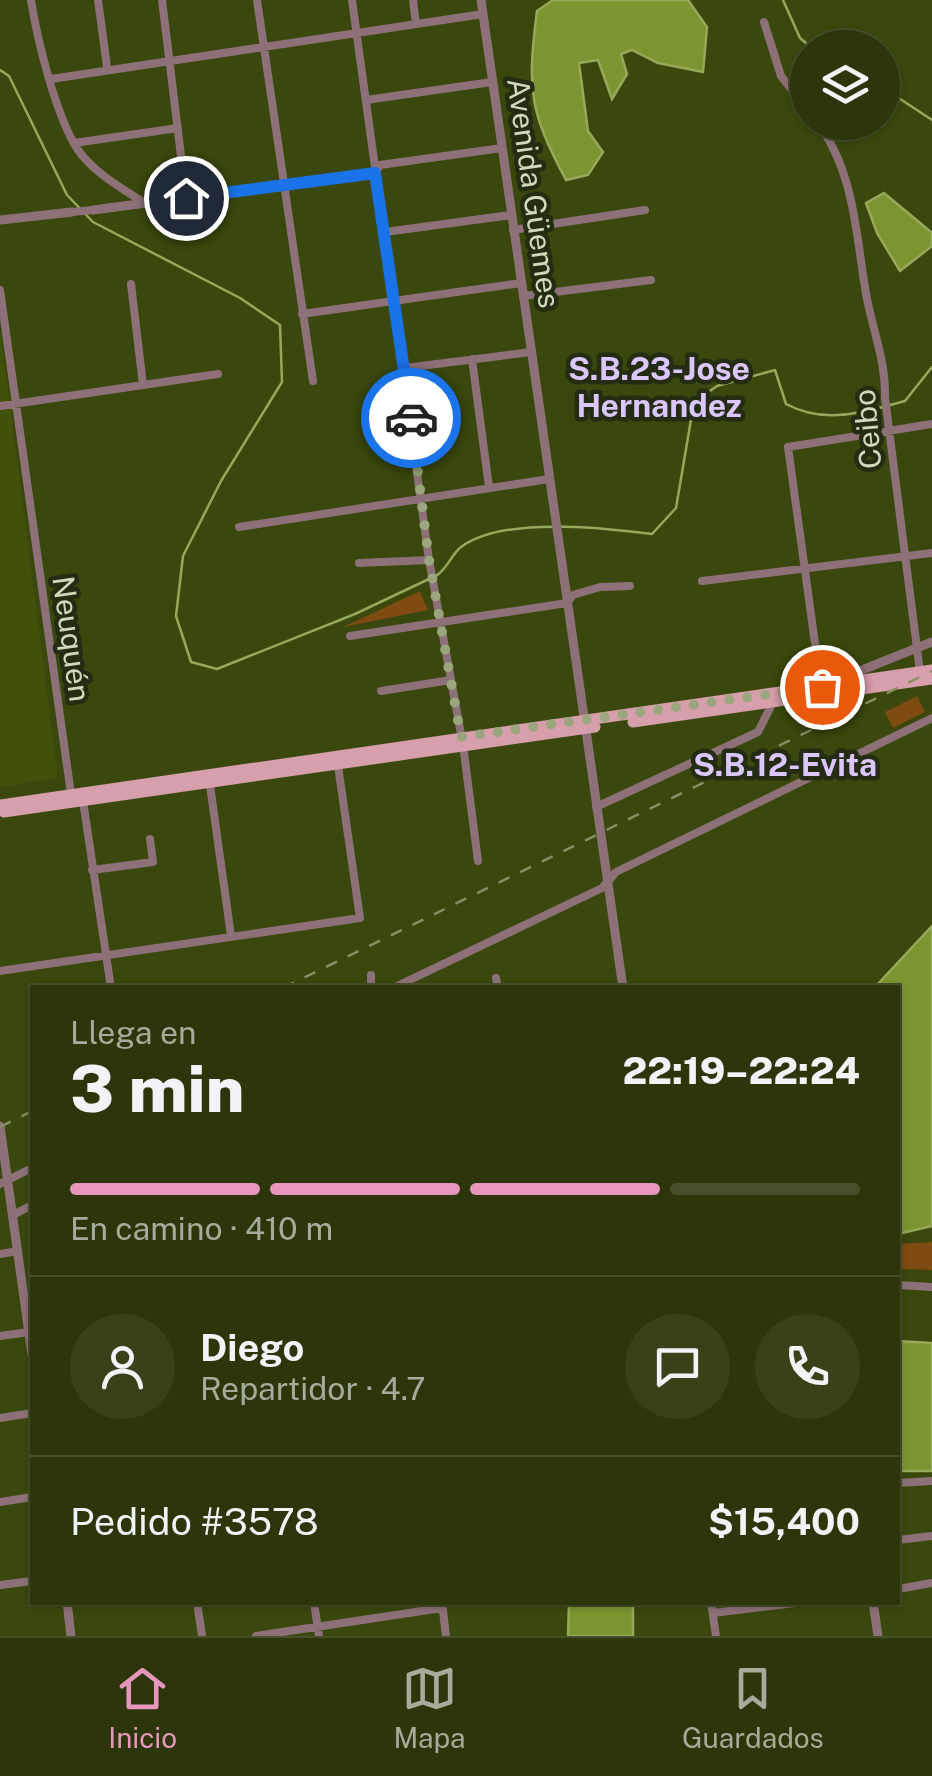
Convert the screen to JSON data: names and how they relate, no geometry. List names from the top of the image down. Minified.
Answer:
{"streets":{"street":["Avenida Güemes","Ceibo","Neuquén"]},"districts":["S.B.23-Jose Hernandez","S.B.12-Evita"],"page":{"heading":["3 min","Llega en","22:19–22:24"],"panel":["Diego","Repartidor · 4.7","Pedido #3578","$15,400"],"bar":"En camino · 410 m","tabs":["Inicio","Mapa","Guardados"]}}
